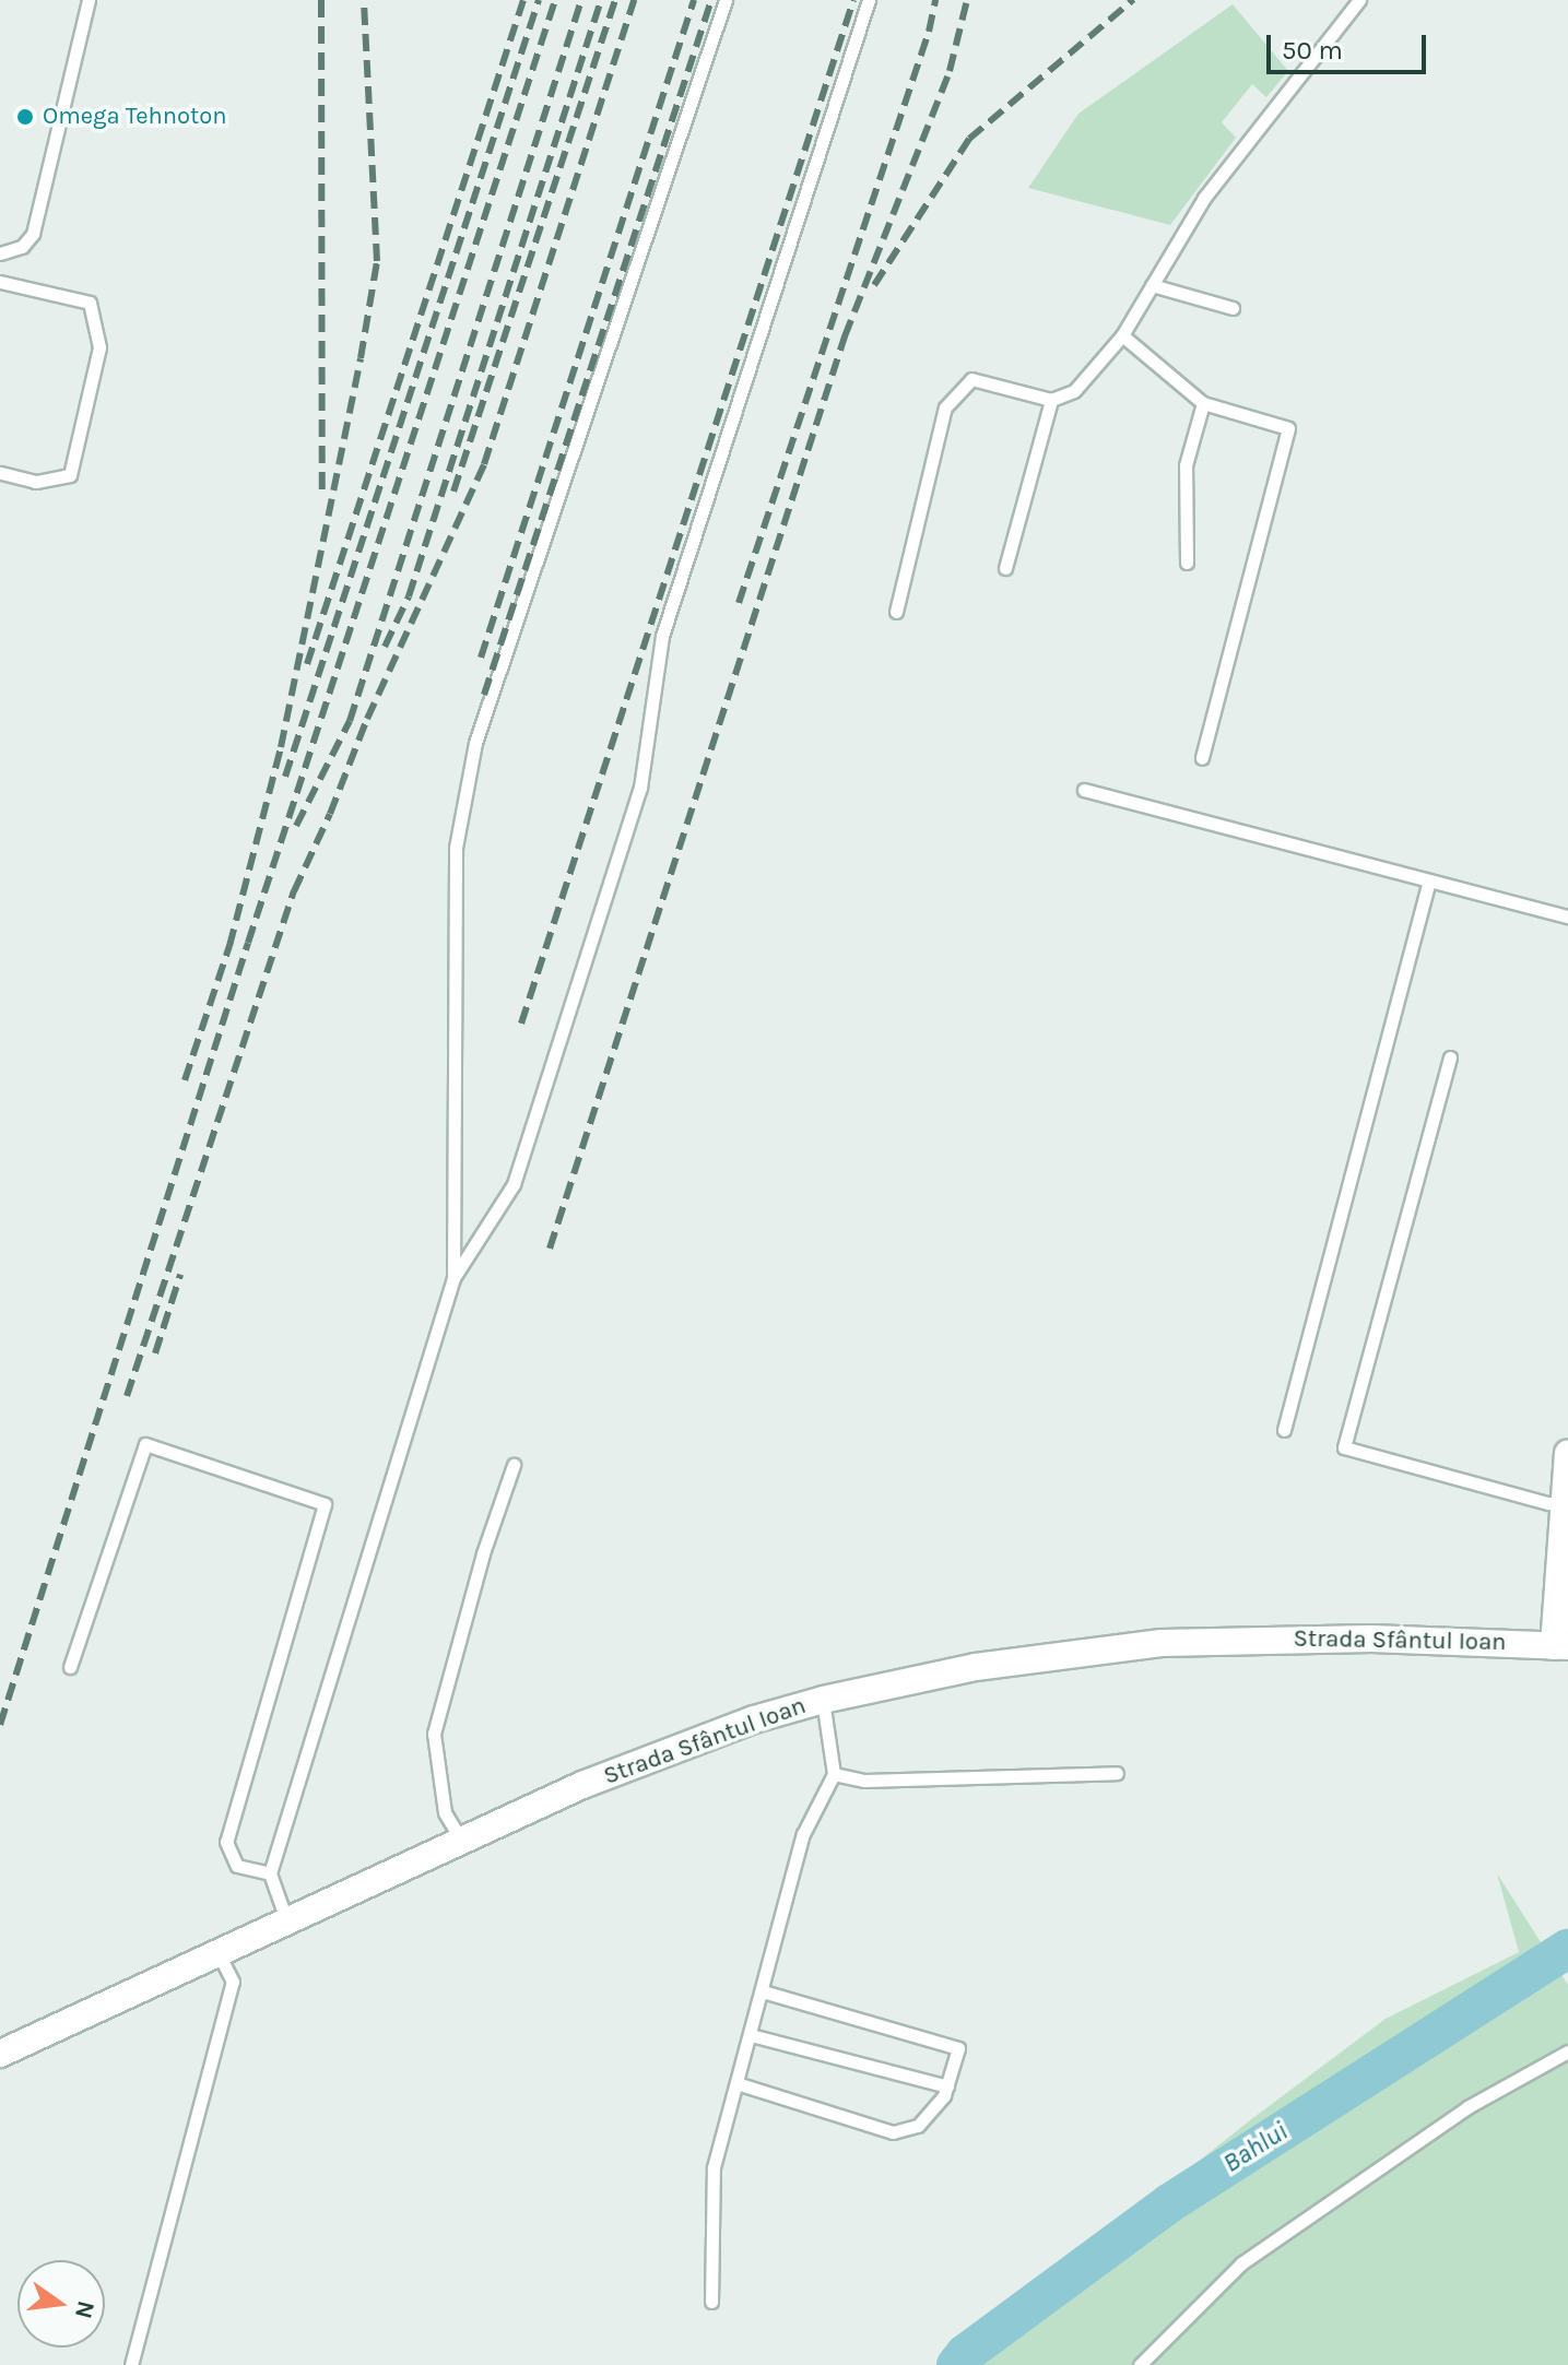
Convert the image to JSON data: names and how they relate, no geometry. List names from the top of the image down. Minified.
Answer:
{"streets":{"main road":["Strada Sfântul Ioan"]},"water":["Bahlui"],"places":["Omega Tehnoton"],"scale_bar":"50 m","north":"right"}
